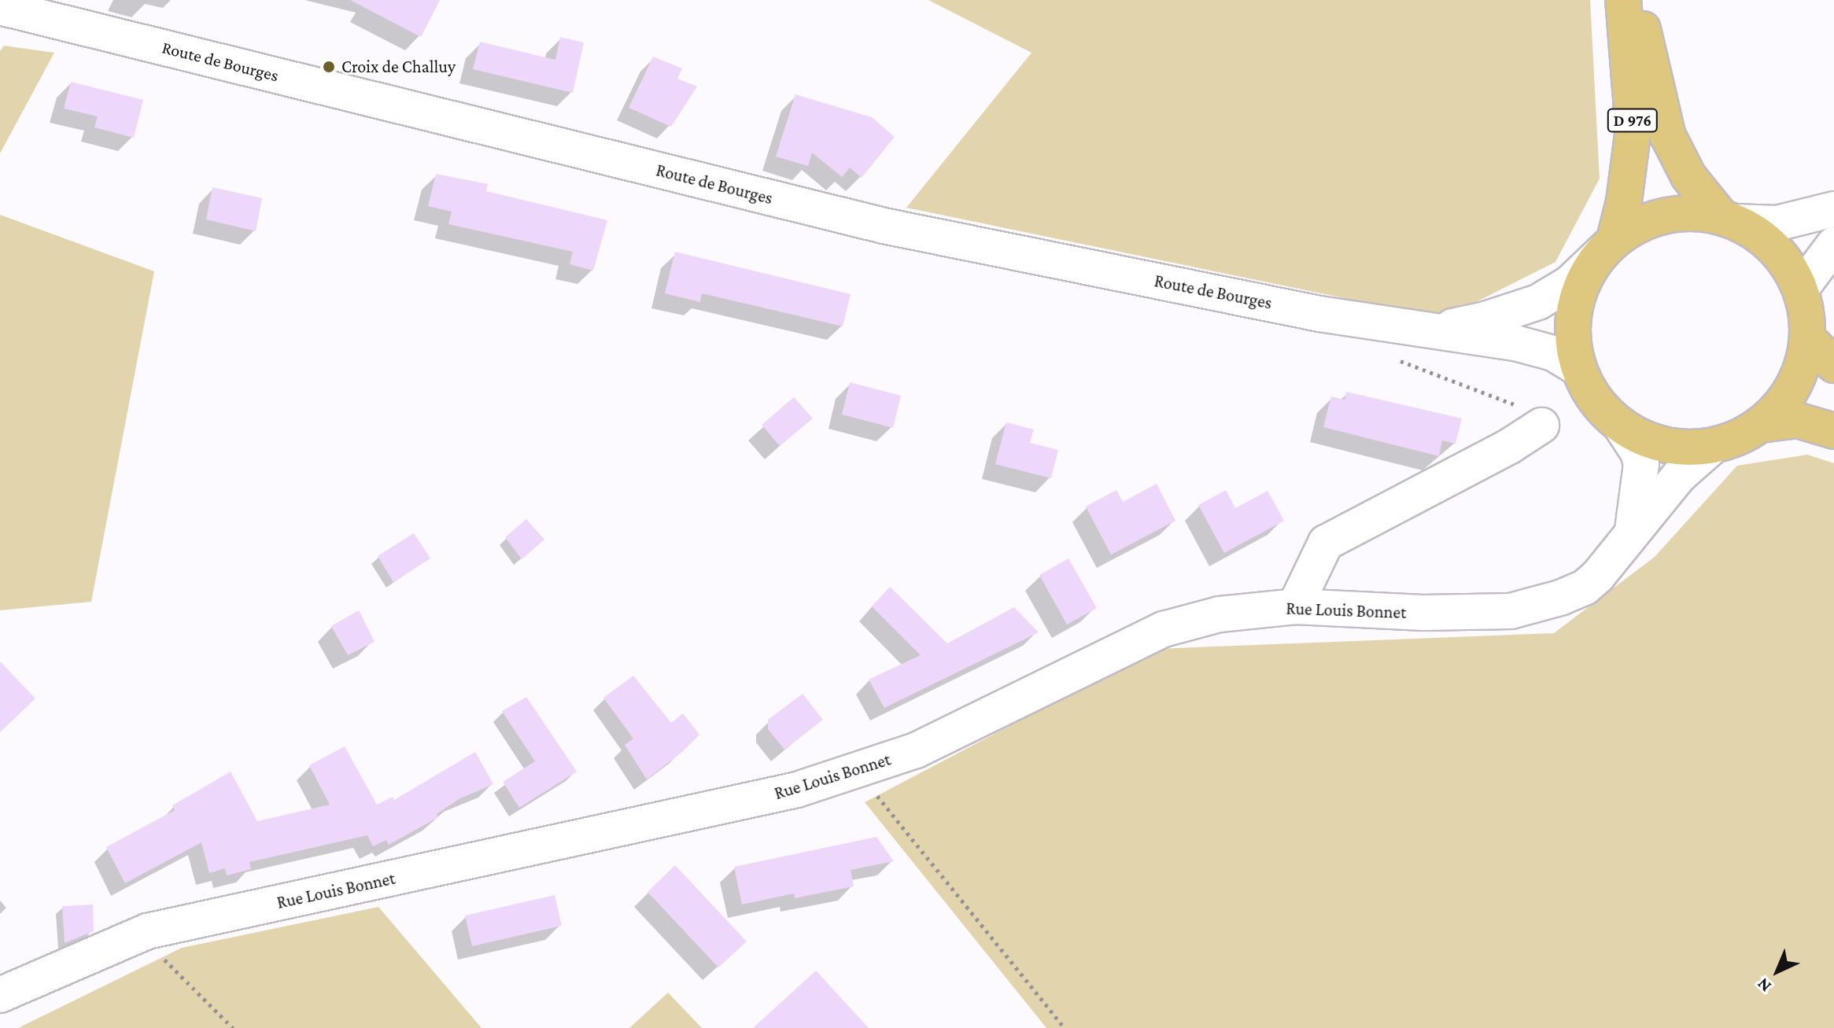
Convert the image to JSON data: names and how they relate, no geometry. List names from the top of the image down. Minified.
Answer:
{"streets":{"main road":["D 976"],"street":["Route de Bourges","Rue Louis Bonnet"]},"crossings":[["Route de Bourges","D 976"]],"places":["Croix de Challuy"],"north":"bottom left"}
